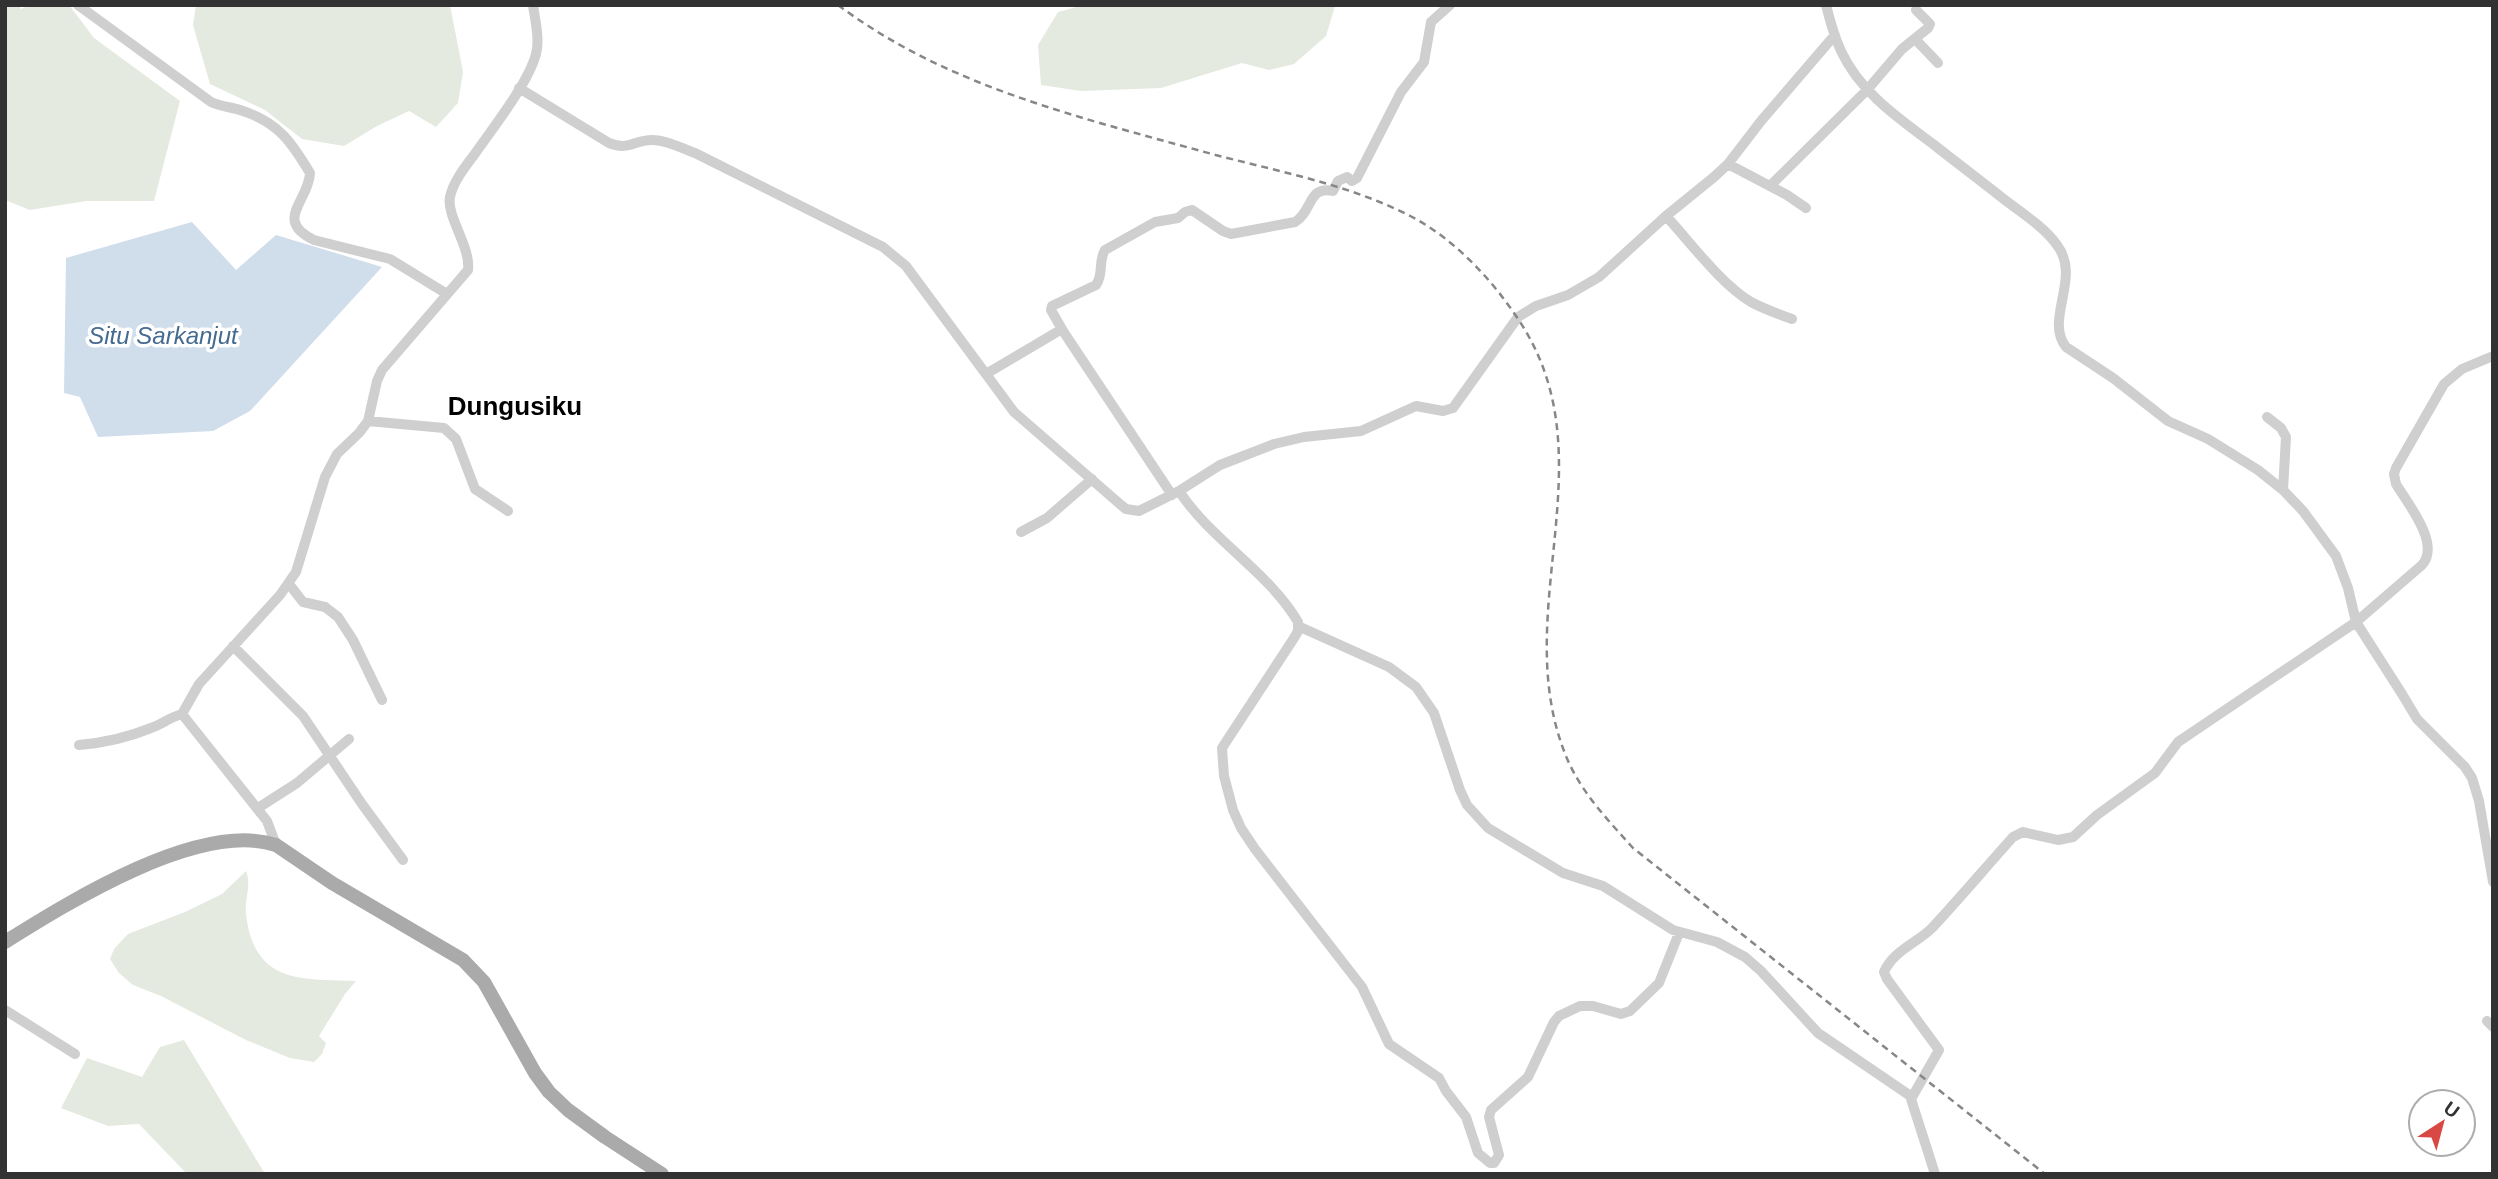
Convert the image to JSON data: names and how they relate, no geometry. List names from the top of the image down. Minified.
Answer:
{"districts":["Dungusiku"],"water":["Situ Sarkanjut"],"north":"top right"}
